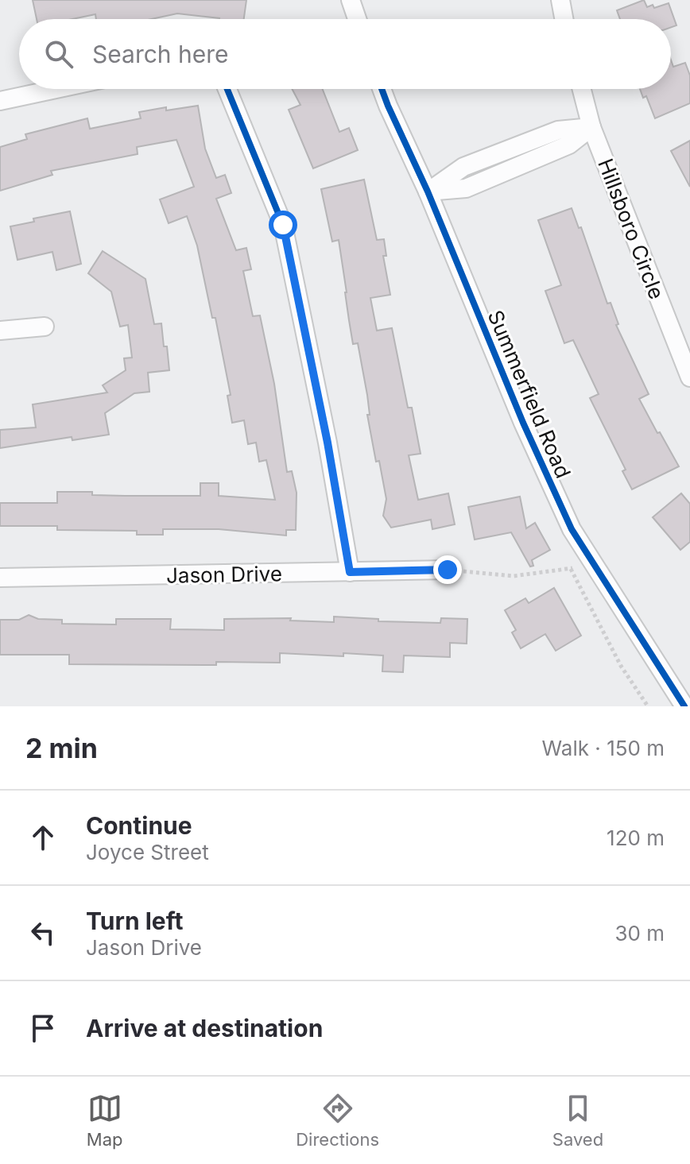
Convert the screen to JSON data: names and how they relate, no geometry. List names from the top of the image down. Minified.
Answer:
{"streets":{"street":["Hillsboro Circle","Summerfield Road","Jason Drive"]},"page":{"search":"Search here","heading":["2 min","Walk · 150 m"],"list":[["Continue","Joyce Street","120 m"],["Turn left","Jason Drive","30 m"],"Arrive at destination"],"nav":["Map","Directions","Saved"]}}
